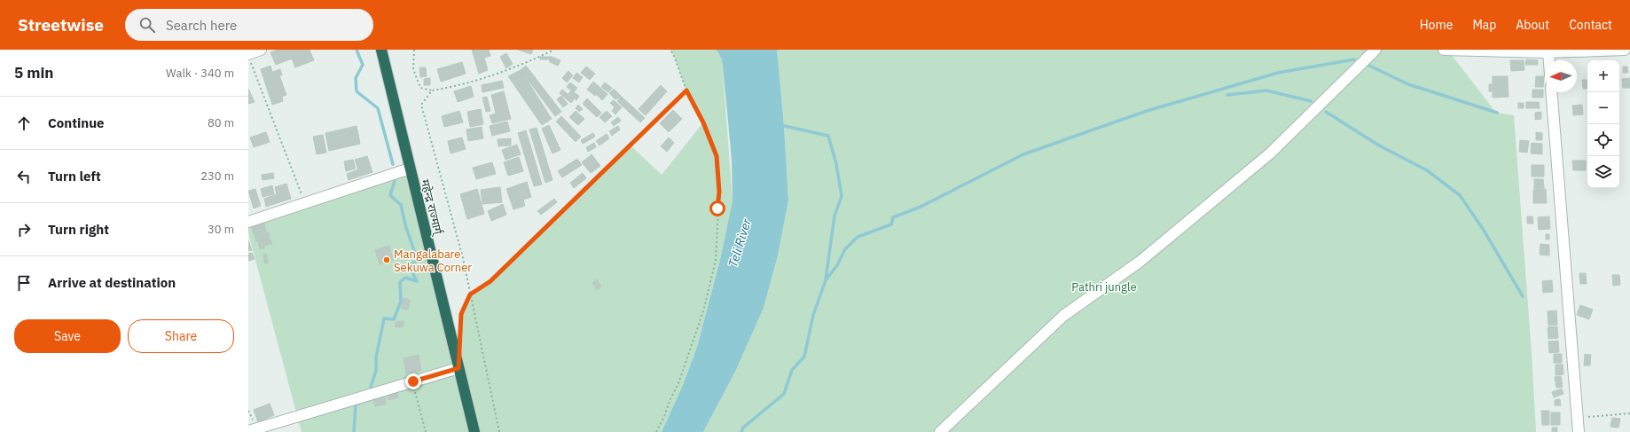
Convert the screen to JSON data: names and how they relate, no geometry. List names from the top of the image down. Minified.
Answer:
{"streets":{"highway":["महेन्द्र राज्मार्ग्"]},"water":["Teli River"],"parks":["Pathri jungle"],"places":["Mangalabare Sekuwa Corner"],"north":"left","page":{"header":"Streetwise","search":"Search here","nav":["Home","Map","About","Contact"],"heading":["5 min","Walk · 340 m"],"map_buttons":["+","−"],"list":[["Continue","80 m"],["Turn left","230 m"],["Turn right","30 m"],"Arrive at destination"],"buttons":["Save","Share"]}}
